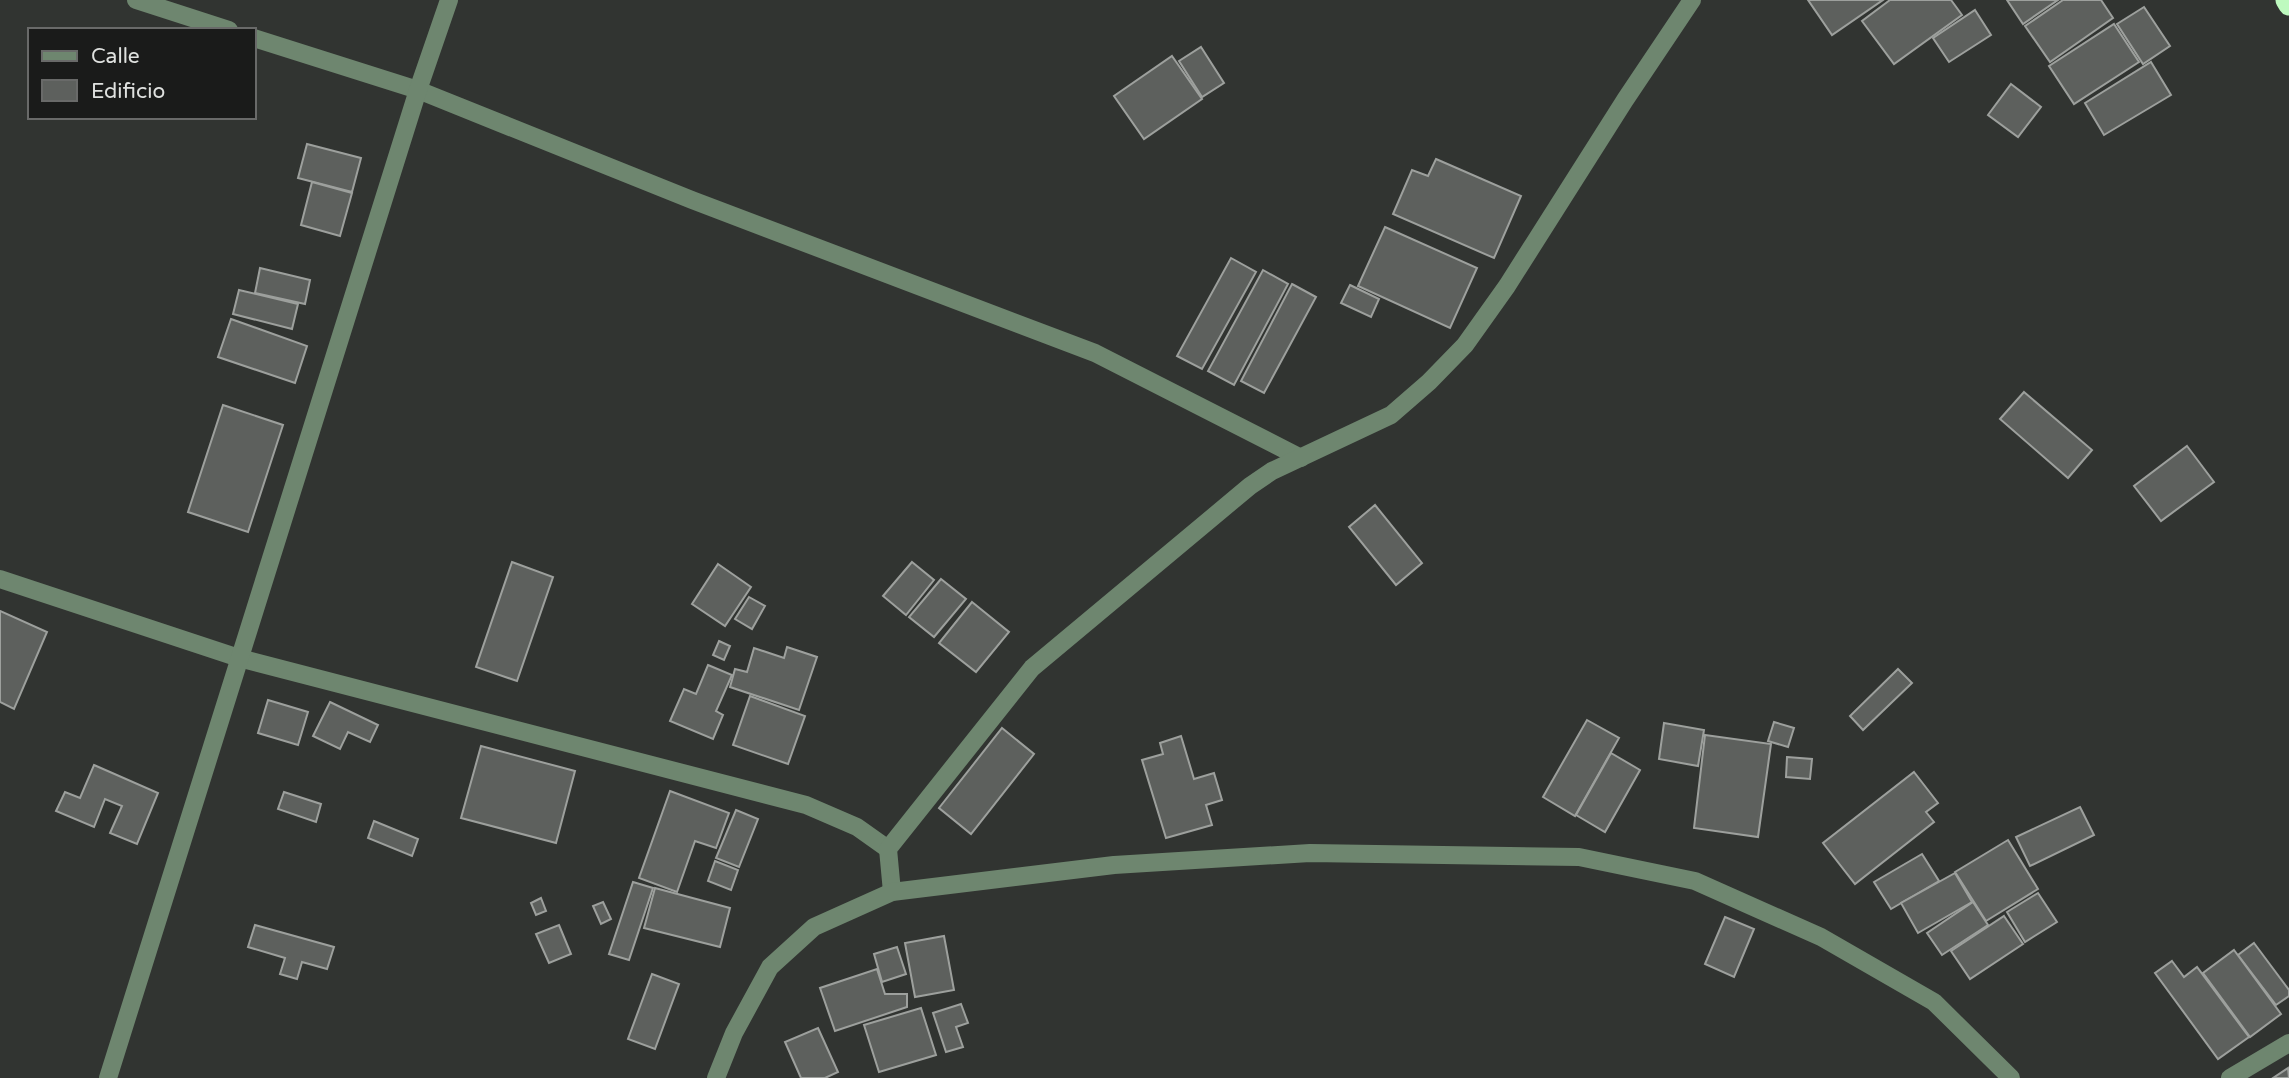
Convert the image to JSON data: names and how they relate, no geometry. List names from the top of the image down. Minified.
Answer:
{"legend":["Calle","Edificio"]}
